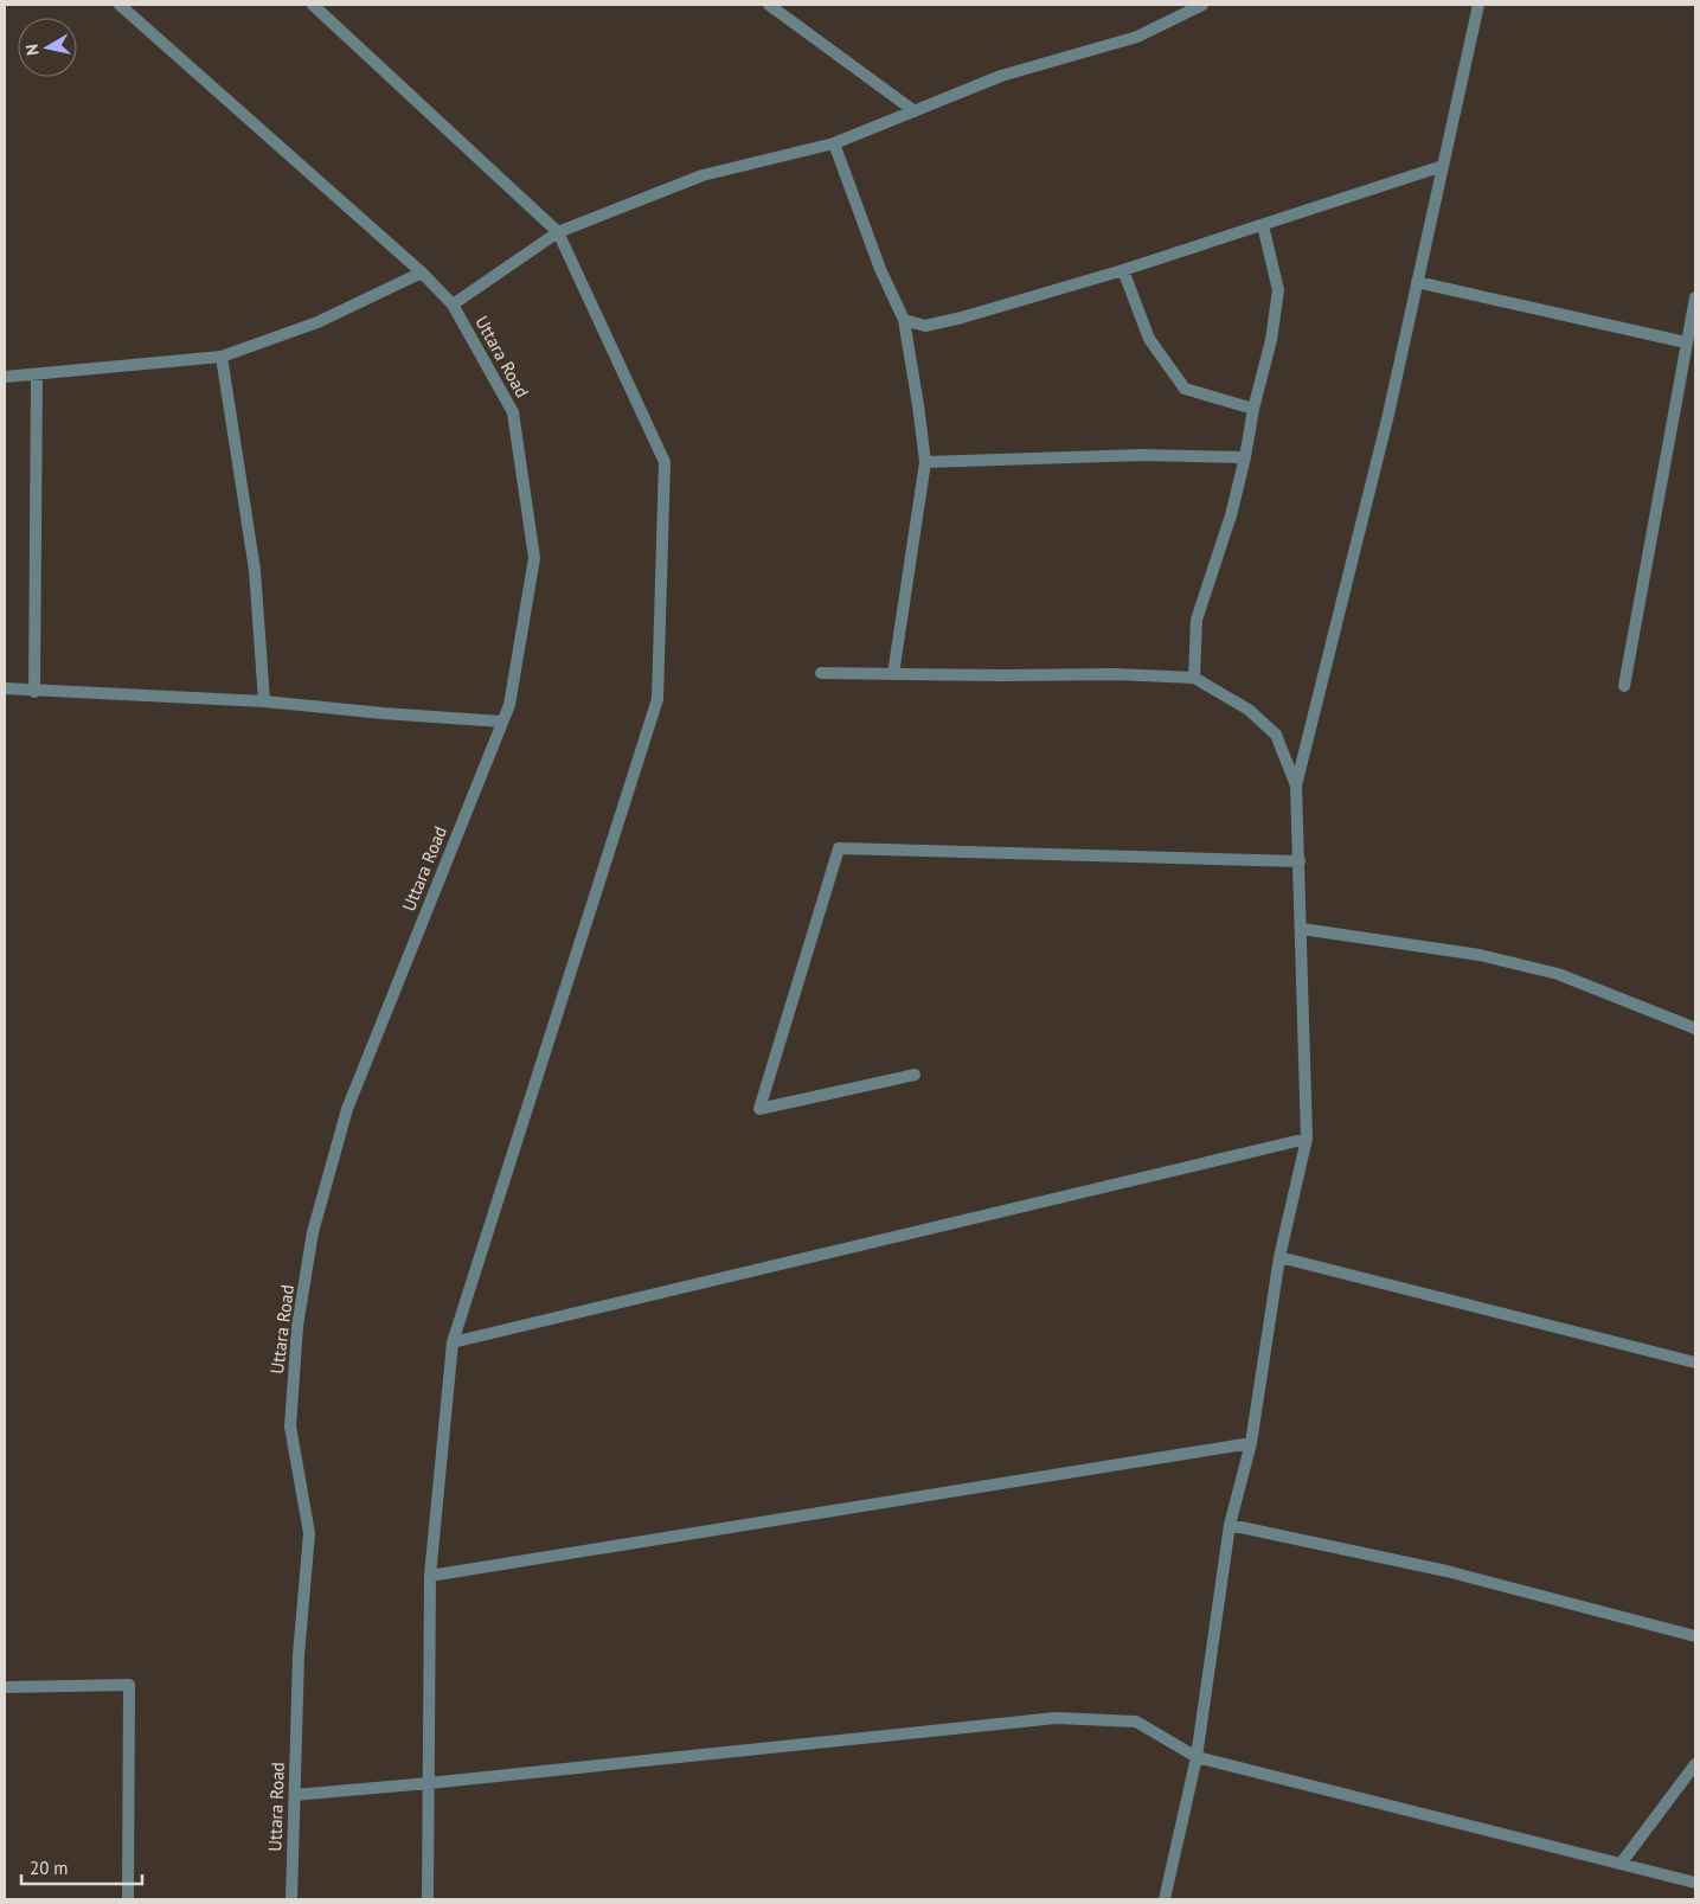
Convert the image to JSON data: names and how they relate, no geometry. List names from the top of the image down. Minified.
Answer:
{"streets":{"street":["Uttara Road"]},"scale_bar":"20 m","north":"left"}
